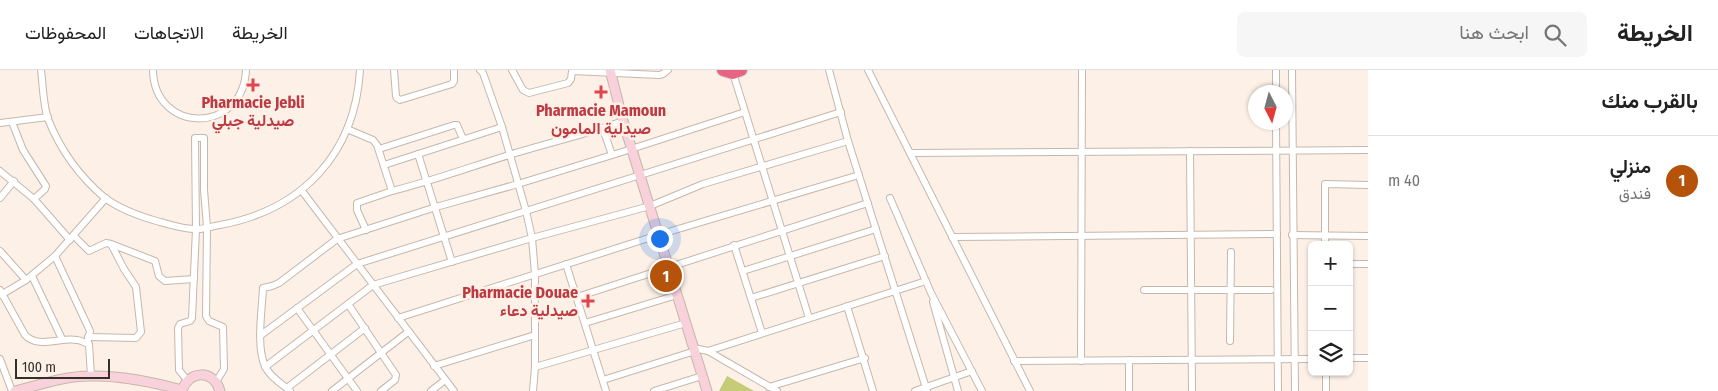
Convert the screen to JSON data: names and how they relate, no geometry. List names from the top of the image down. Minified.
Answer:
{"places":{"health":["Pharmacie Jebli صيدلية جبلي","Pharmacie Mamoun صيدلية المامون","Pharmacie Douae صيدلية دعاء"]},"scale_bar":"100 m","north":"bottom","page":{"header":"الخريطة","search":"ابحث هنا","nav":["الخريطة","الاتجاهات","المحفوظات"],"heading":"بالقرب منك","list":[{"mark":"1","name":"منزلي","note":"فندق","value":"40 m"}],"map_buttons":["+","−"],"pins":"1","scale":"100 m"}}
